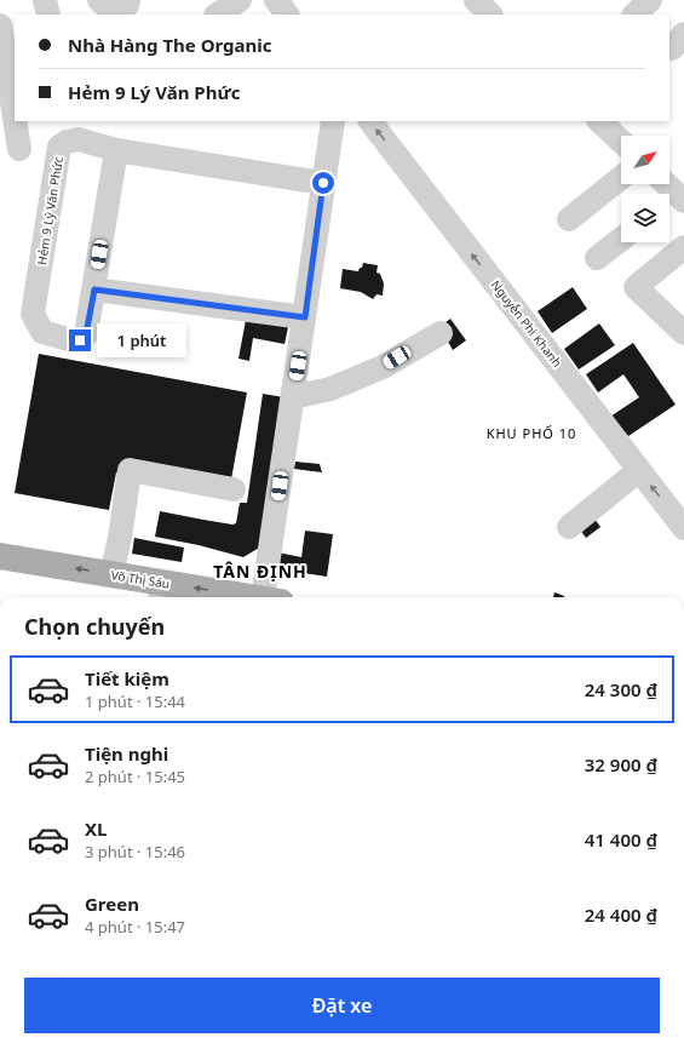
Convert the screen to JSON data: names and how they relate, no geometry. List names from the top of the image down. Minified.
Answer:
{"streets":{"main road":["Võ Thị Sáu"],"street":["Hẻm 9 Lý Văn Phức","Nguyễn Phi Khanh"]},"one_way":["Nguyễn Phi Khanh","Võ Thị Sáu"],"districts":["KHU PHỐ 10","TÂN ĐỊNH"],"north":"top right","page":{"banner":["Nhà Hàng The Organic","Hẻm 9 Lý Văn Phức"],"bubble":"1 phút","heading":"Chọn chuyến","list":[{"name":"Tiết kiệm","note":"1 phút · 15:44","value":"24 300 ₫"},{"name":"Tiện nghi","note":"2 phút · 15:45","value":"32 900 ₫"},{"name":"XL","note":"3 phút · 15:46","value":"41 400 ₫"},{"name":"Green","note":"4 phút · 15:47","value":"24 400 ₫"}],"buttons":"Đặt xe"}}
